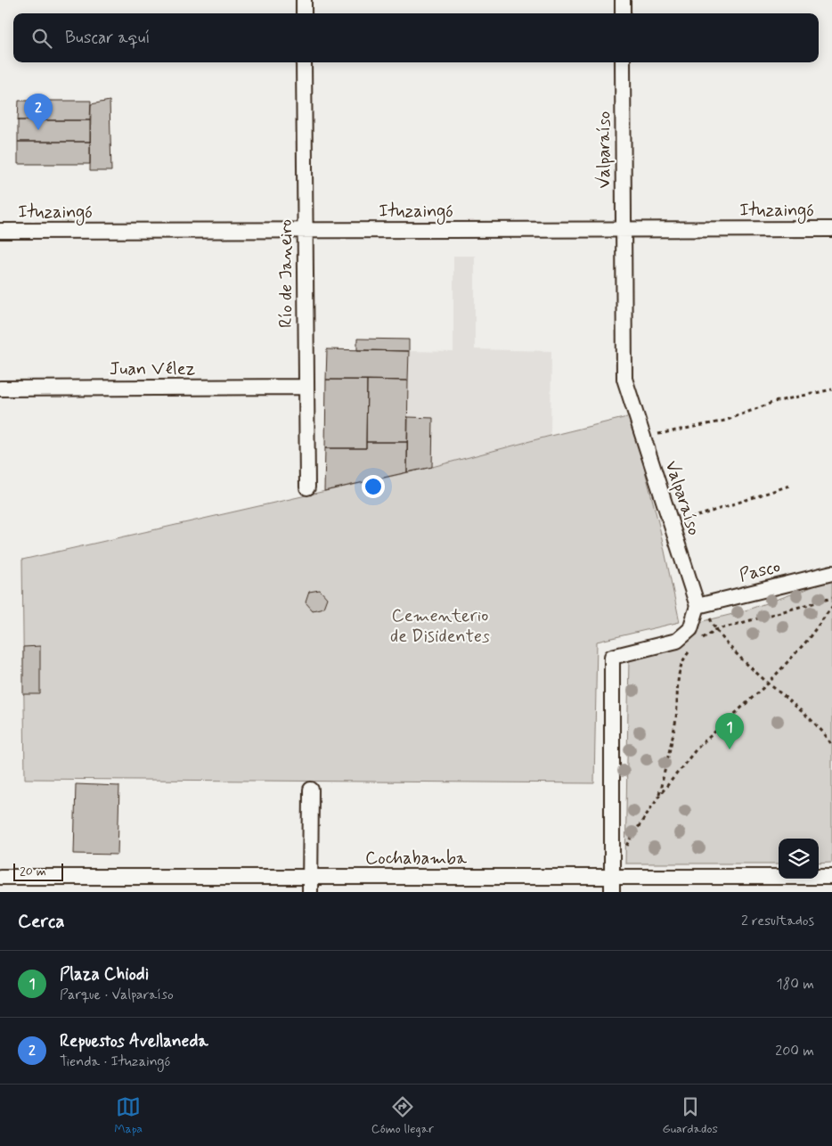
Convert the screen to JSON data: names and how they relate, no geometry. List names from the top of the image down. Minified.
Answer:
{"streets":{"street":["Valparaíso","Ituzaingó","Río de Janeiro","Juan Vélez","Pasco","Cochabamba"]},"crossings":[["Valparaíso","Ituzaingó"],["Valparaíso","Pasco"],["Ituzaingó","Río de Janeiro"],["Río de Janeiro","Juan Vélez"]],"parks":["Cementerio de Disidentes"],"scale_bar":"20 m","page":{"search":"Buscar aquí","pins":["2","1"],"scale":"20 m","heading":["Cerca","2 resultados"],"list":[{"mark":"1","name":"Plaza Chiodi","note":"Parque · Valparaíso","value":"180 m"},{"mark":"2","name":"Repuestos Avellaneda","note":"Tienda · Ituzaingó","value":"200 m"}],"nav":["Mapa","Cómo llegar","Guardados"]}}
